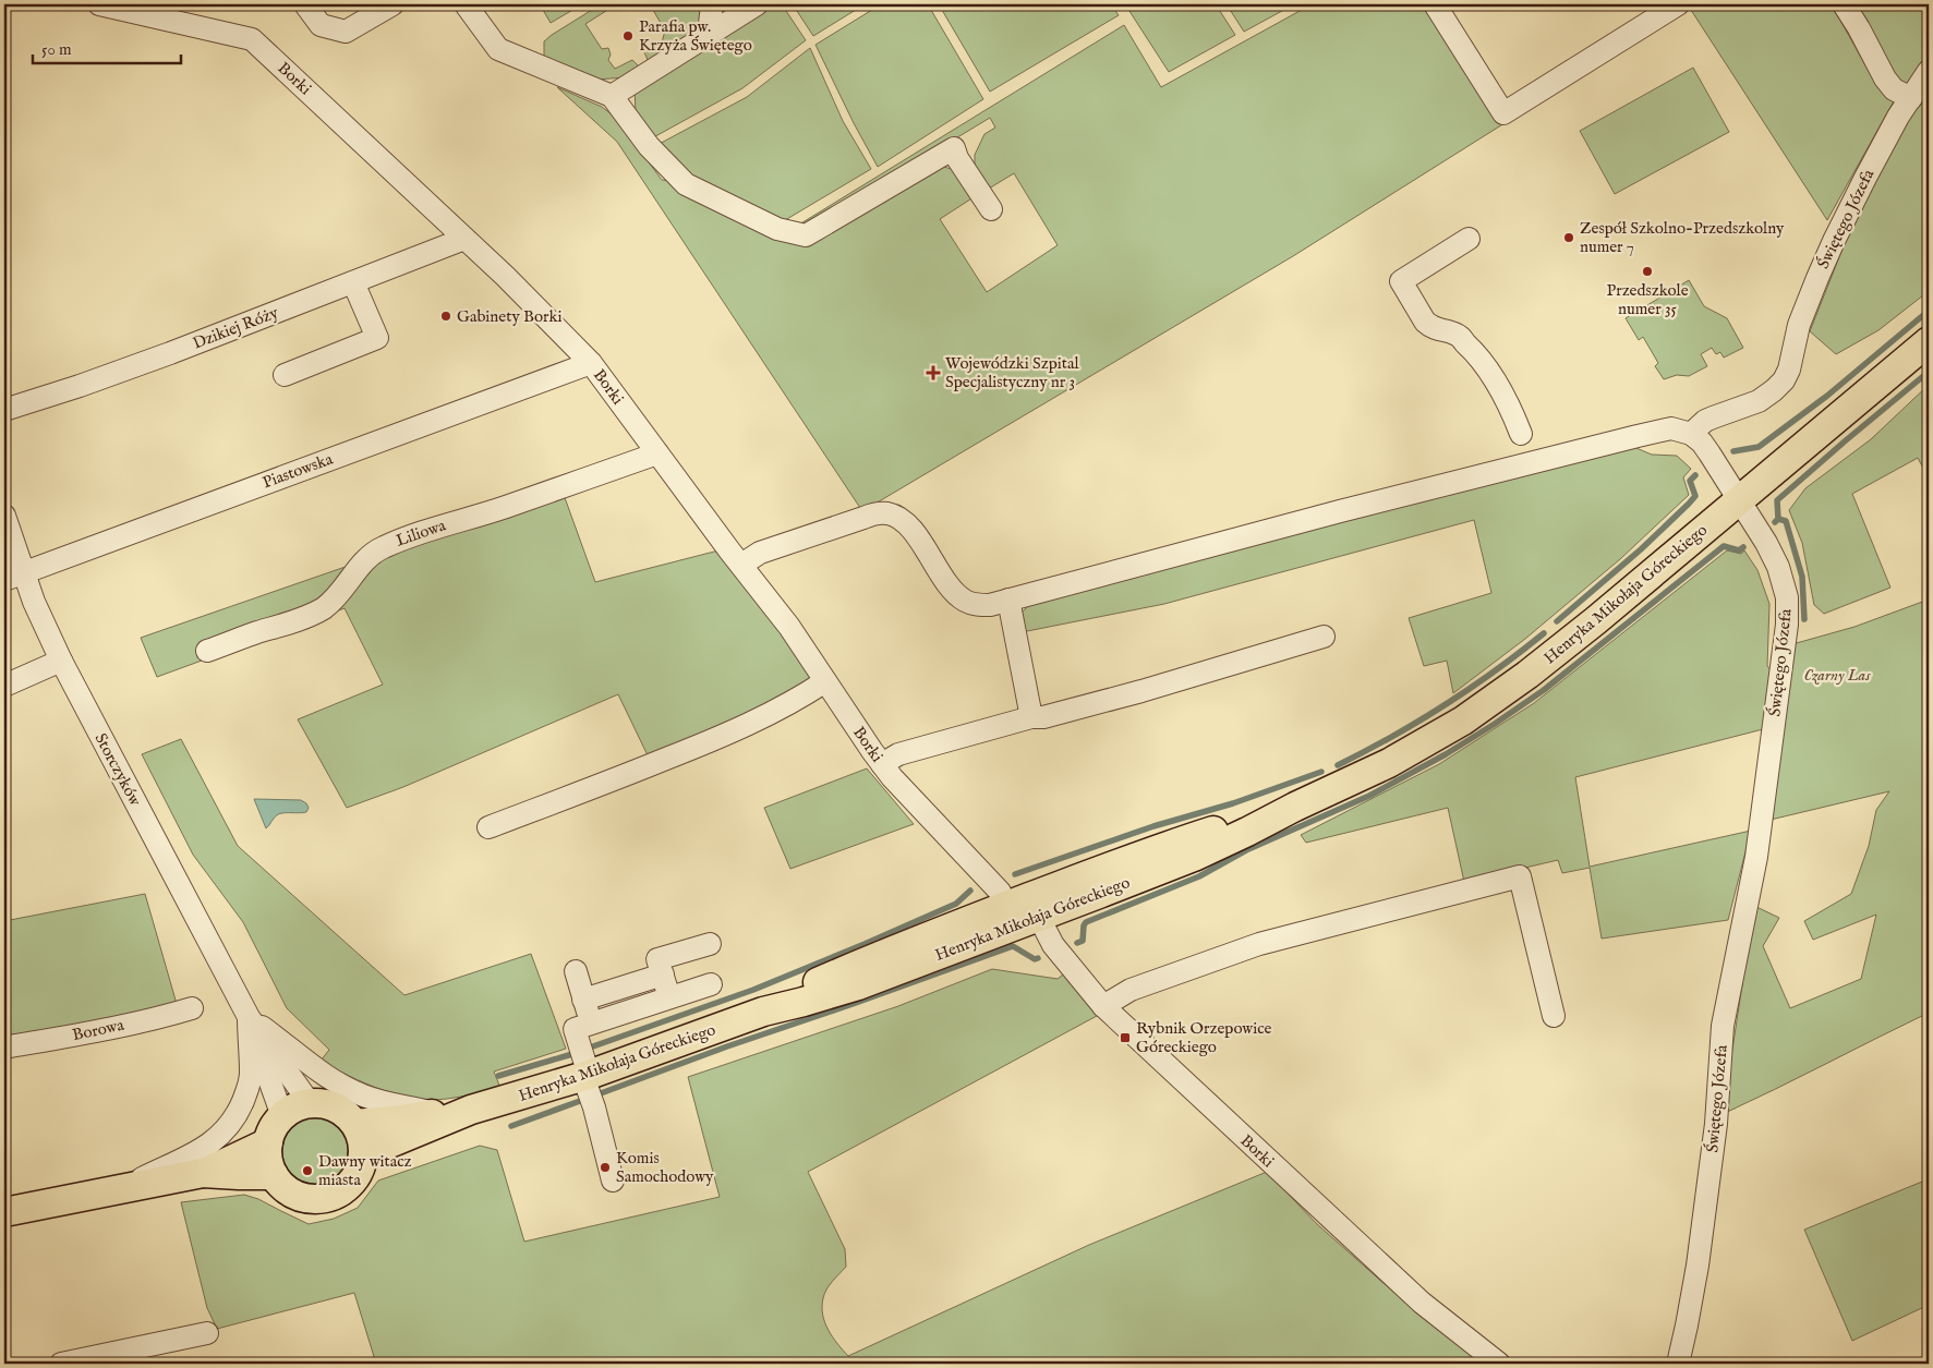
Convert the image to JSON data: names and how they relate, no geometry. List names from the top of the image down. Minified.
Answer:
{"streets":{"main road":["Henryka Mikołaja Góreckiego"],"street":["Borki","Świętego Józefa","Dzikiej Róży","Piastowska","Liliowa","Storczyków","Borowa"]},"crossings":[["Borki","Dzikiej Róży"],["Borki","Piastowska"],["Borki","Liliowa"],["Borki","Henryka Mikołaja Góreckiego"],["Świętego Józefa","Henryka Mikołaja Góreckiego"],["Piastowska","Storczyków"],["Henryka Mikołaja Góreckiego","Storczyków"]],"parks":["Czarny Las"],"places":{"other":["Parafia pw. Krzyża Świętego","Zespół Szkolno-Przedszkolny numer 7","Przedszkole numer 35","Gabinety Borki","Komis Samochodowy","Dawny witacz miasta"],"health":["Wojewódzki Szpital Specjalistyczny nr 3"],"transit":["Rybnik Orzepowice Góreckiego"]},"scale_bar":"50 m"}
